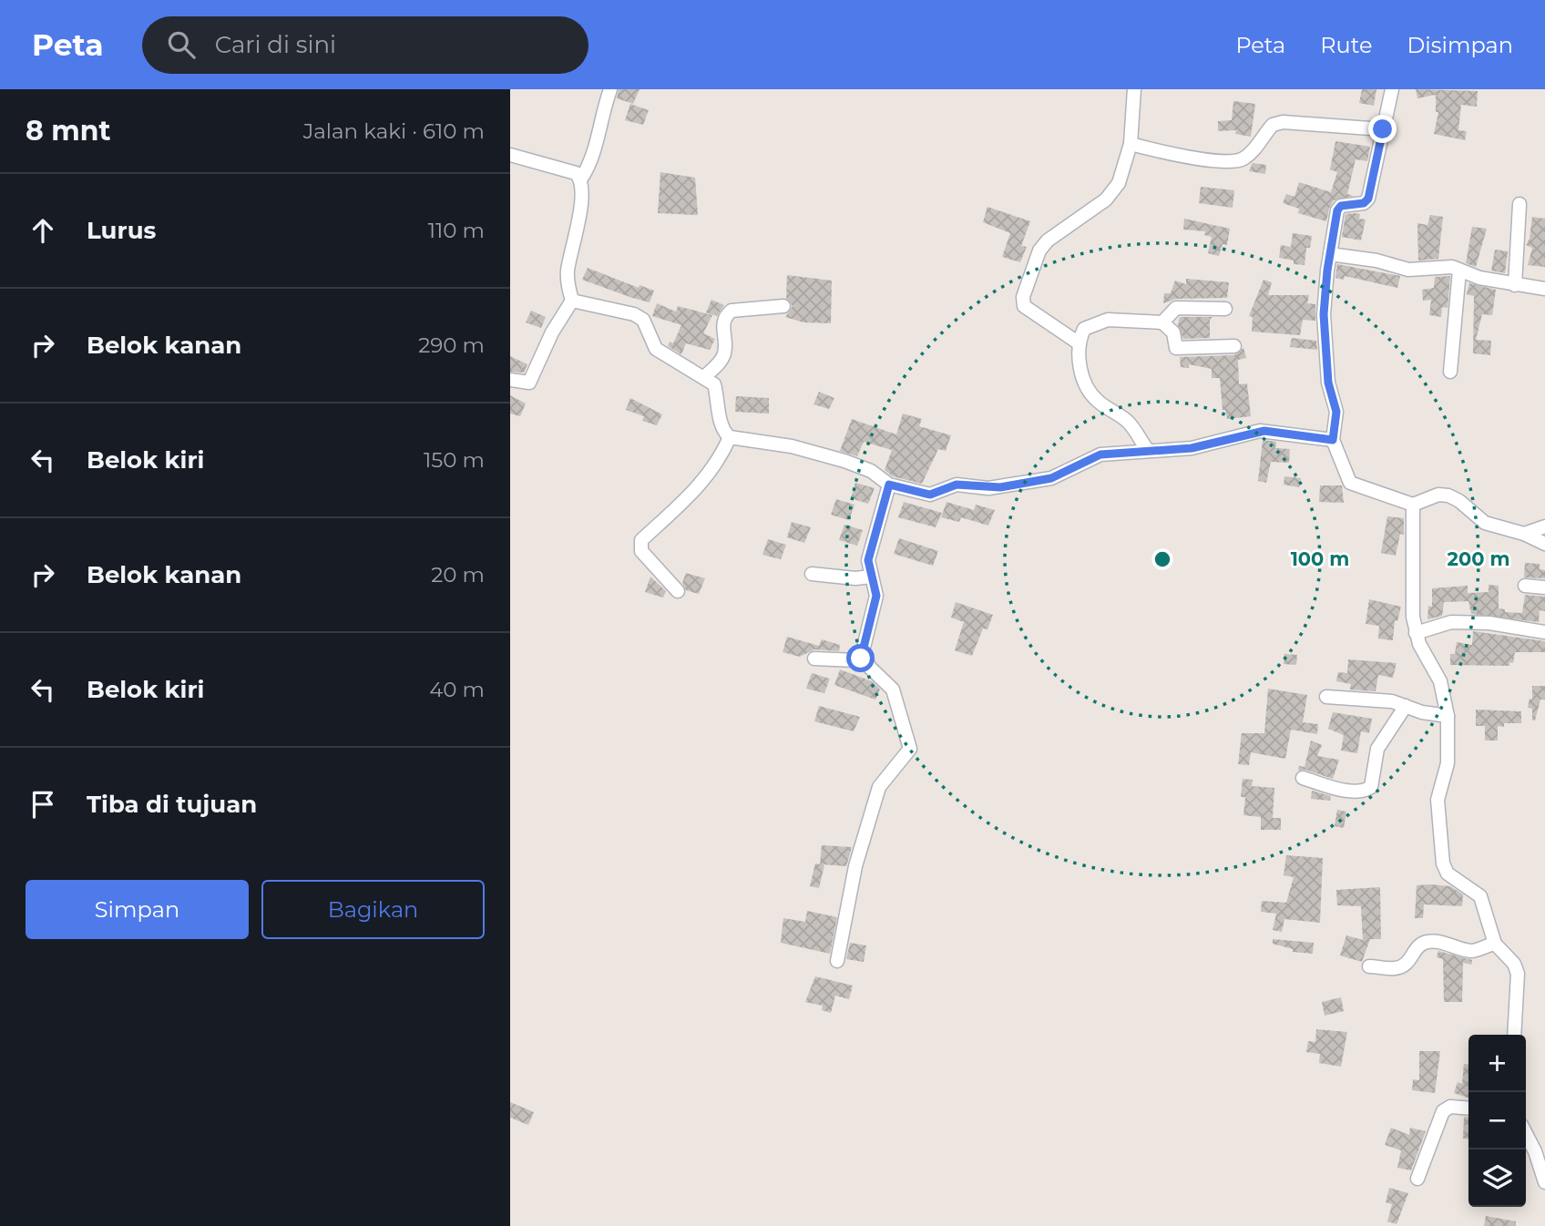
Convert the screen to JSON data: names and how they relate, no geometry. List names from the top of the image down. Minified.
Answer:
{"page":{"header":"Peta","search":"Cari di sini","nav":["Peta","Rute","Disimpan"],"heading":["8 mnt","Jalan kaki · 610 m"],"list":[["Lurus","110 m"],["Belok kanan","290 m"],["Belok kiri","150 m"],["Belok kanan","20 m"],["Belok kiri","40 m"],"Tiba di tujuan"],"buttons":["Simpan","Bagikan"],"map_buttons":["+","−"]},"rings":["100 m","200 m"]}
